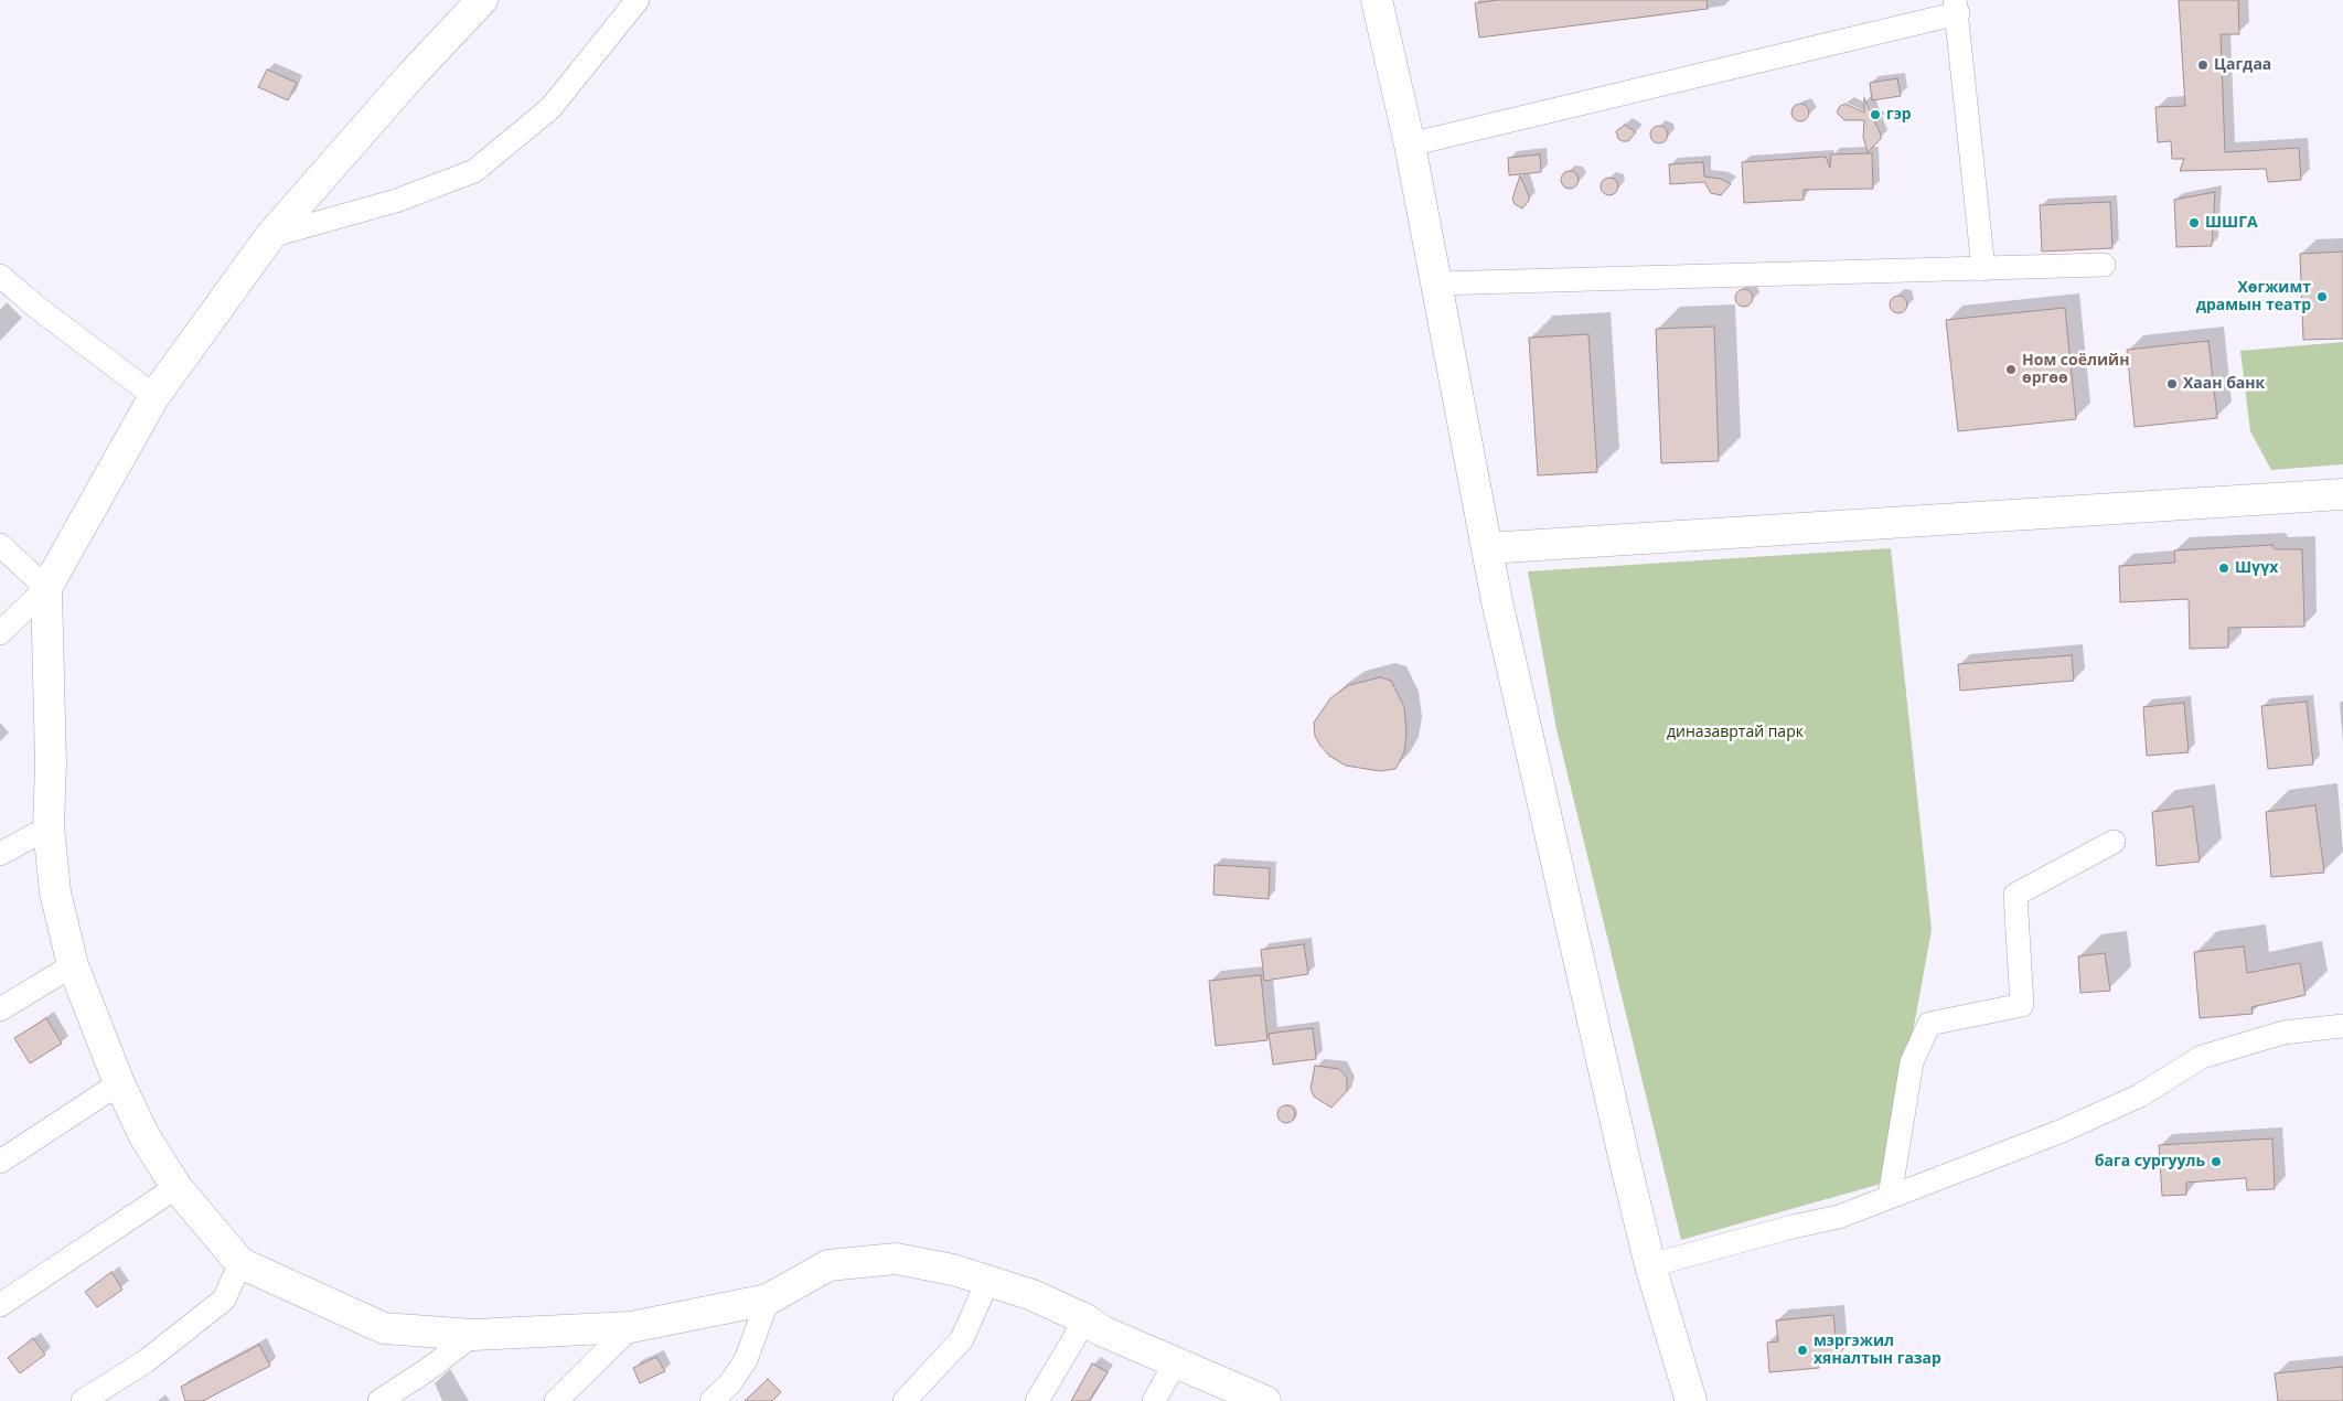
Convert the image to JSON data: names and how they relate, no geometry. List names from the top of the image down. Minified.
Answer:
{"parks":["диназавртай парк"],"places":["Цагдаа","гэр","ШШГА","Хөгжимт драмын театр","Ном соёлийн өргөө","Хаан банк","Шүүх","бага сургууль","мэргэжил хяналтын газар"]}
